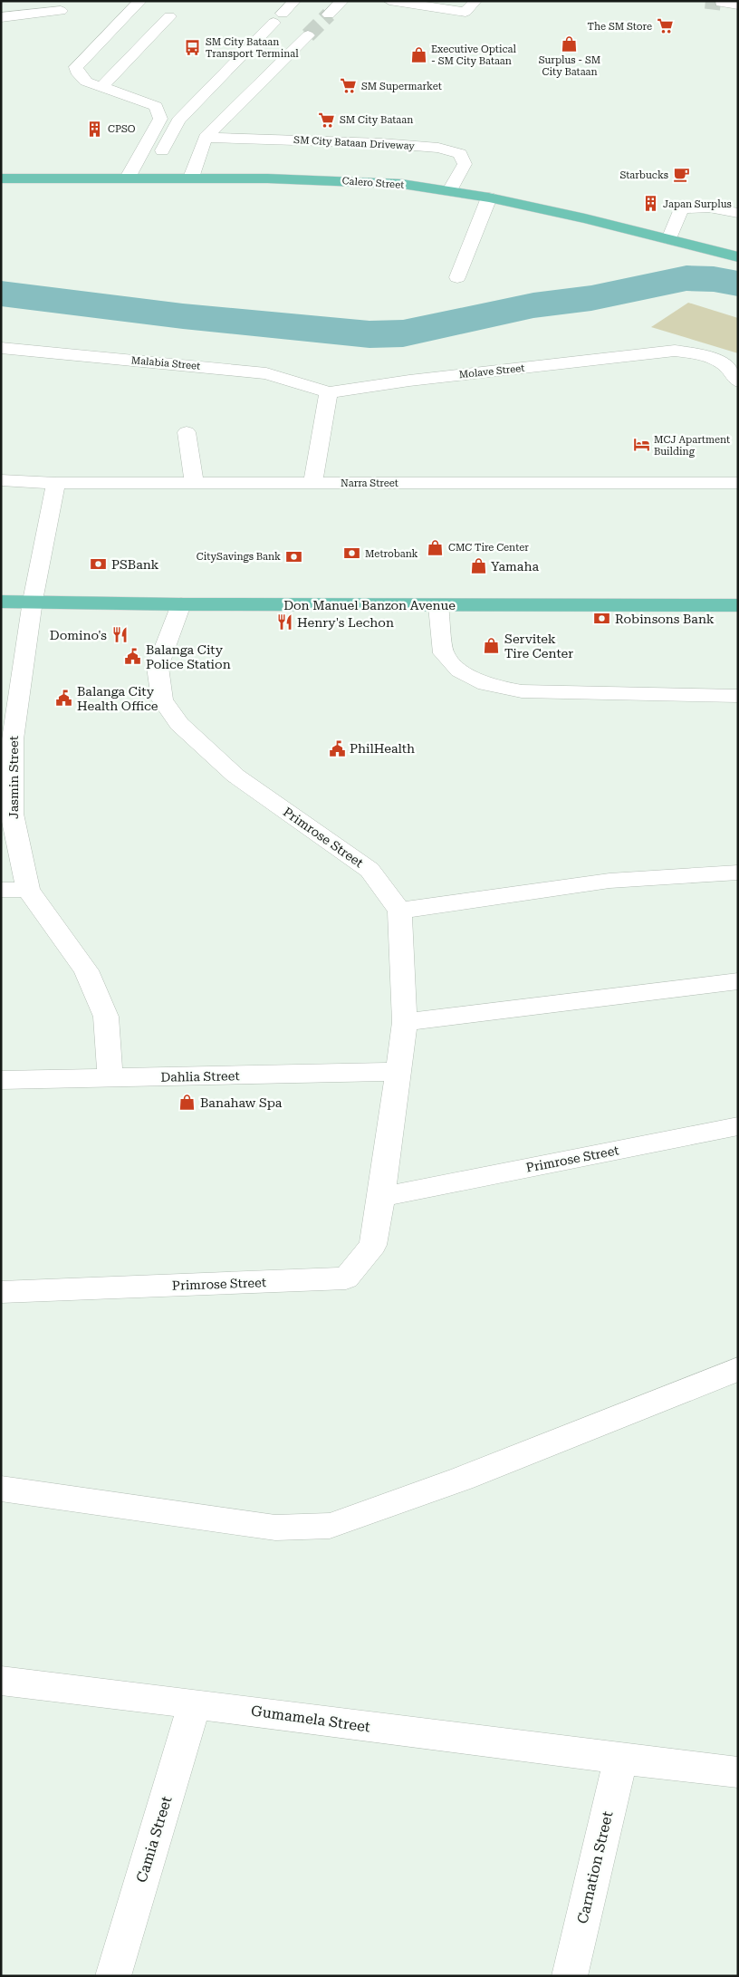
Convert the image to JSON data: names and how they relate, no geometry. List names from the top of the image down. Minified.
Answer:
{"streets":{"main road":["Calero Street","Don Manuel Banzon Avenue"],"street":["SM City Bataan Driveway","Malabia Street","Molave Street","Narra Street","Jasmin Street","Primrose Street","Dahlia Street","Gumamela Street","Camia Street","Carnation Street"]},"crossings":[["SM City Bataan Driveway","Calero Street"],["Malabia Street","Molave Street"],["Narra Street","Jasmin Street"],["Don Manuel Banzon Avenue","Jasmin Street"],["Don Manuel Banzon Avenue","Primrose Street"],["Jasmin Street","Dahlia Street"],["Primrose Street","Dahlia Street"],["Gumamela Street","Camia Street"],["Gumamela Street","Carnation Street"]],"places":{"supermarket":["The SM Store","SM Supermarket","SM City Bataan"],"shop":["Surplus - SM City Bataan","Executive Optical - SM City Bataan","CMC Tire Center","Yamaha","Servitek Tire Center","Banahaw Spa"],"bus stop":["SM City Bataan Transport Terminal"],"building":["CPSO","Japan Surplus"],"cafe":["Starbucks"],"hotel":["MCJ Apartment Building"],"bank":["Metrobank","CitySavings Bank","PSBank","Robinsons Bank"],"restaurant":["Henry's Lechon","Domino's"],"public building":["Balanga City Police Station","Balanga City Health Office","PhilHealth"]}}
